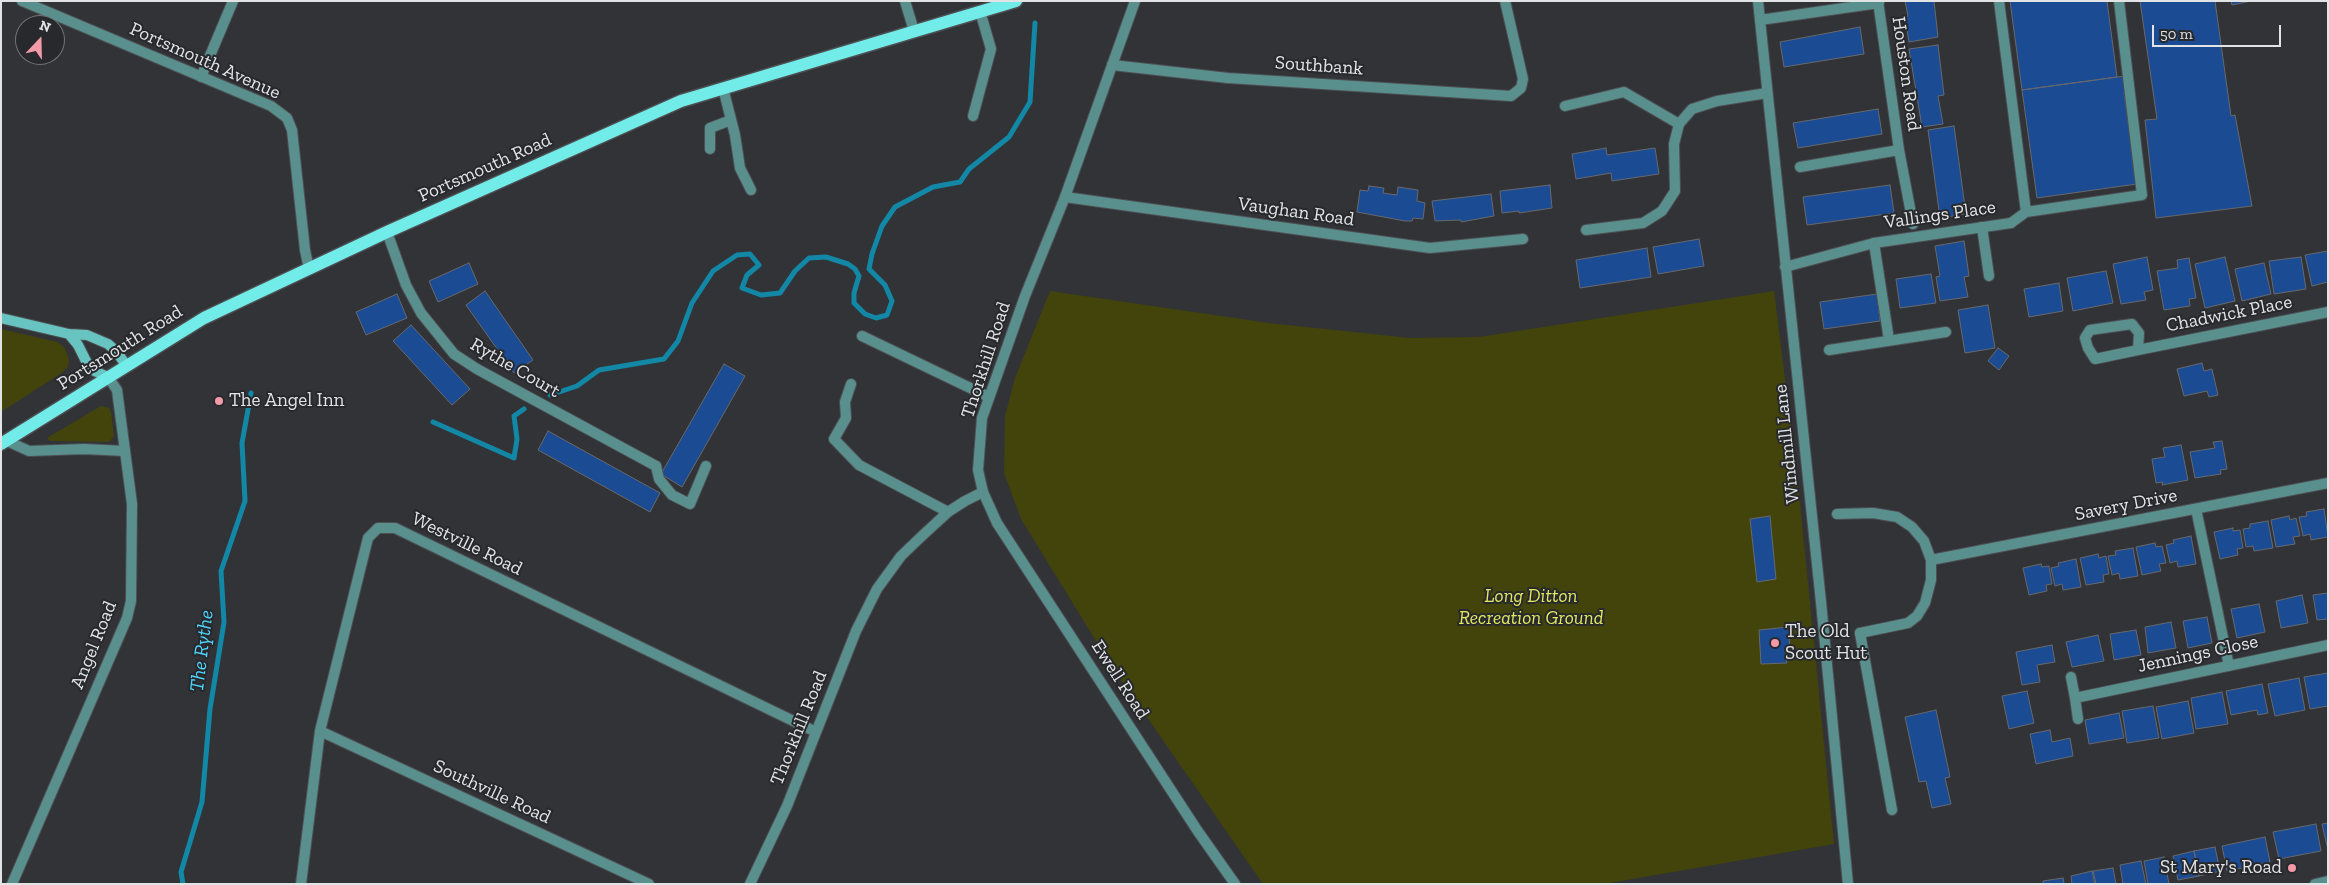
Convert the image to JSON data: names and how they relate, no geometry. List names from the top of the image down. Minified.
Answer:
{"streets":{"main road":["Portsmouth Road"],"street":["Portsmouth Avenue","Southbank","Houston Road","Vaughan Road","Vallings Place","Chadwick Place","Thorkhill Road","Rythe Court","Windmill Lane","Savery Drive","Westville Road","Angel Road","Jennings Close","Ewell Road","Southville Road"]},"crossings":[["Portsmouth Avenue","Portsmouth Road"],["Southbank","Thorkhill Road"],["Houston Road","Windmill Lane"],["Portsmouth Road","Rythe Court"],["Portsmouth Road","Angel Road"],["Vaughan Road","Thorkhill Road"],["Vallings Place","Windmill Lane"],["Thorkhill Road","Westville Road"],["Thorkhill Road","Ewell Road"],["Westville Road","Southville Road"]],"water":["The Rythe"],"parks":["Long Ditton Recreation Ground"],"places":["The Angel Inn","The Old Scout Hut","St Mary's Road"],"scale_bar":"50 m","north":"top"}
